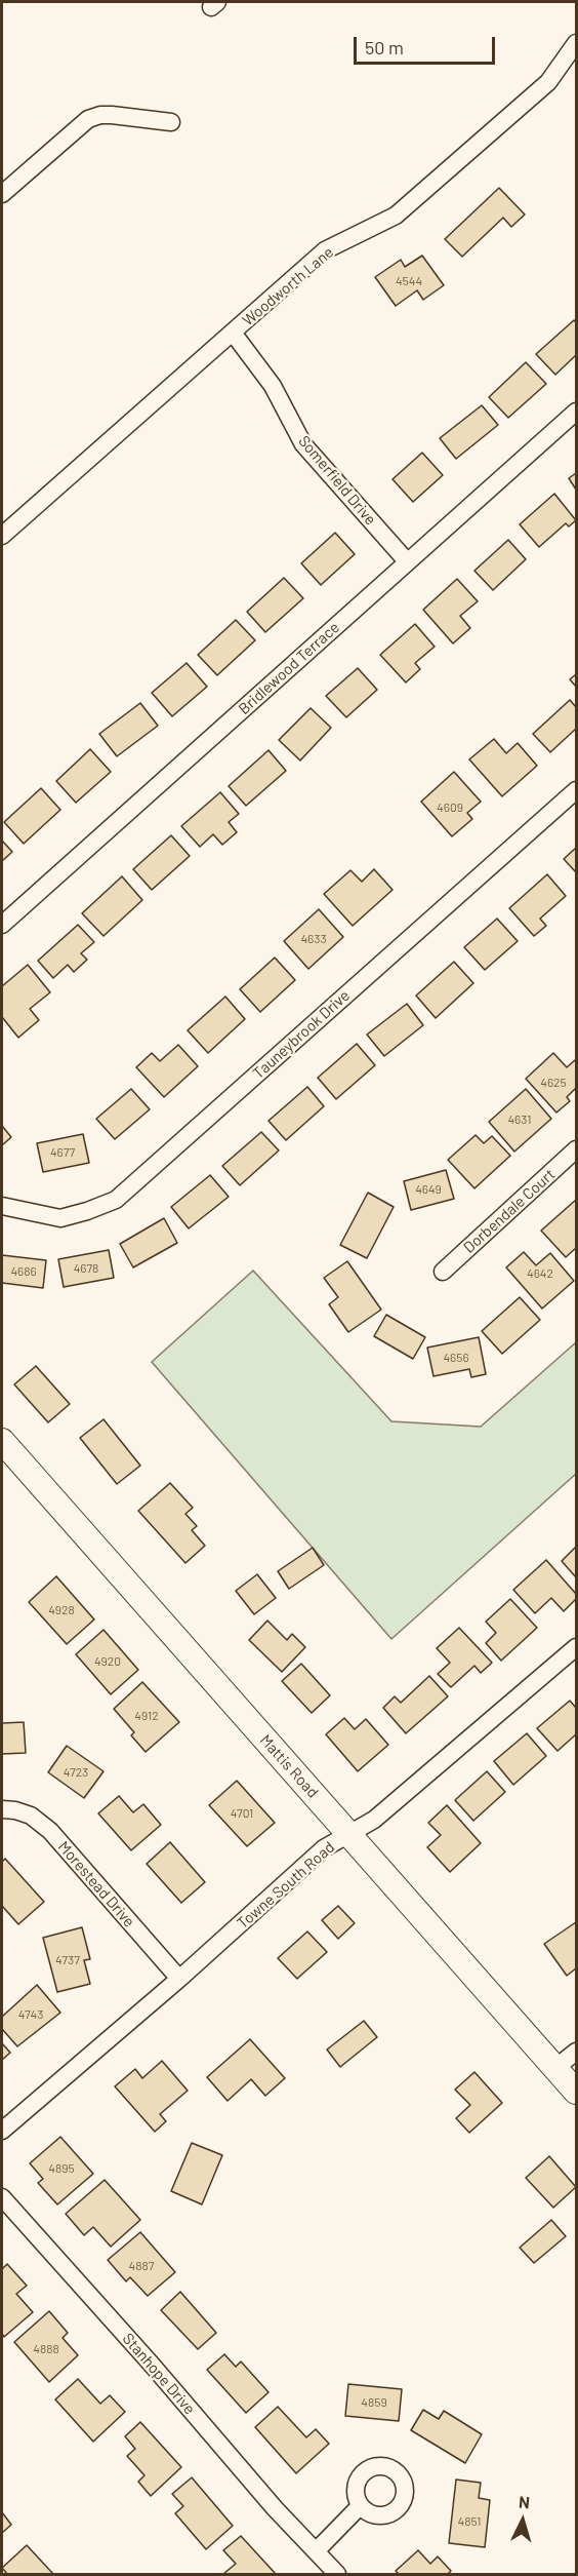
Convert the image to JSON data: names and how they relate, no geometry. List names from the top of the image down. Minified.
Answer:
{"streets":{"main road":["Mattis Road"],"street":["Woodworth Lane","Somerfield Drive","Bridlewood Terrace","Tauneybrook Drive","Dorbendale Court","Morestead Drive","Towne South Road","Stanhope Drive"]},"crossings":[["Woodworth Lane","Somerfield Drive"],["Somerfield Drive","Bridlewood Terrace"],["Mattis Road","Towne South Road"],["Morestead Drive","Towne South Road"]],"house_numbers":["4544","4609","4633","4625","4631","4677","4649","4678","4686","4642","4656","4928","4920","4912","4723","4701","4737","4743","4895","4887","4888","4859","4851"],"scale_bar":"50 m","north":"top"}
